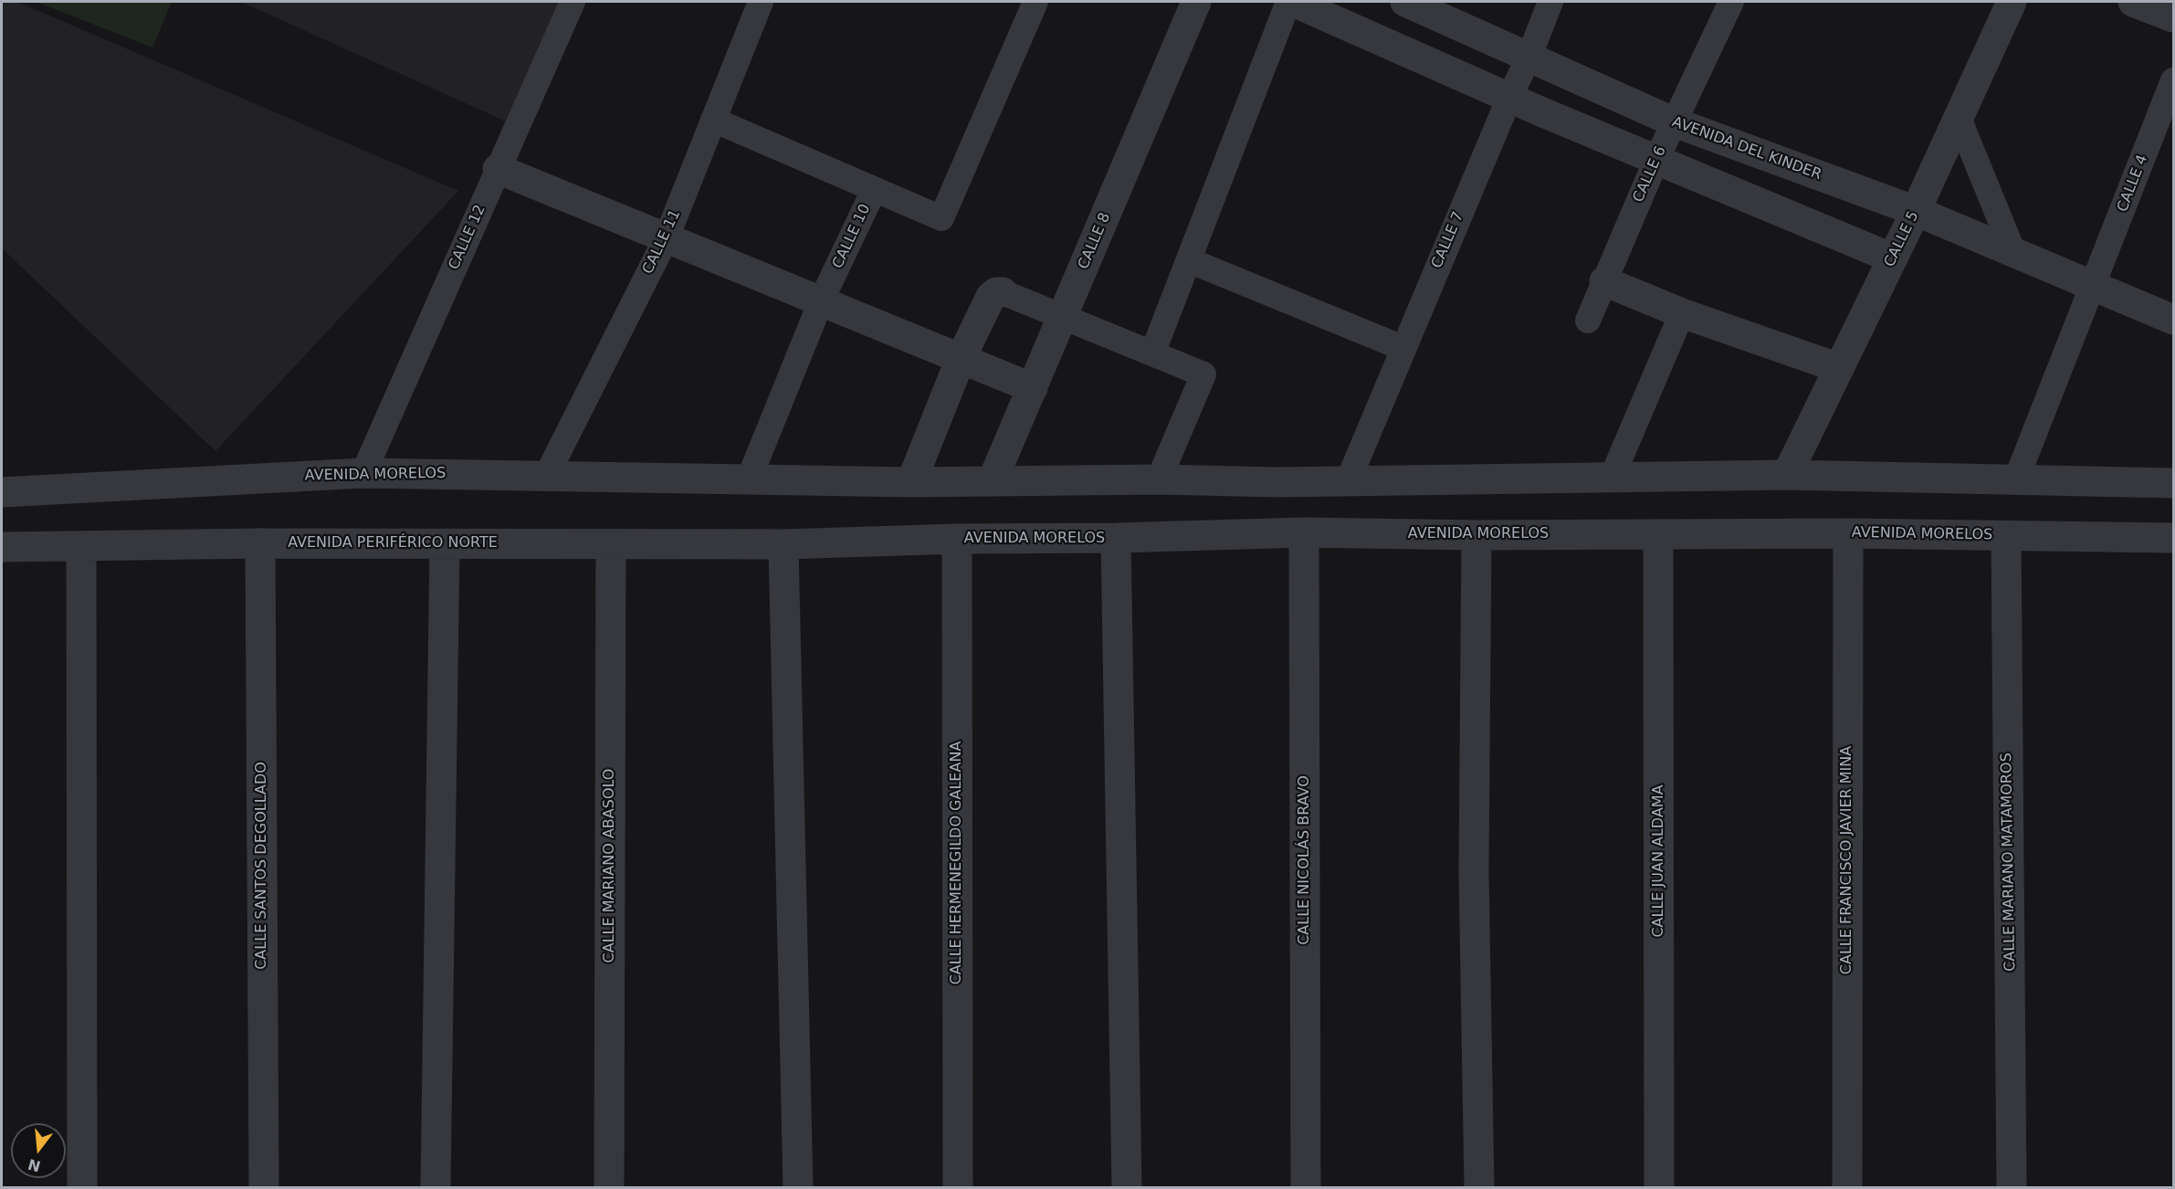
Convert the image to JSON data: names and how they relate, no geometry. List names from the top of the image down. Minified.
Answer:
{"streets":{"street":["AVENIDA DEL KINDER","CALLE 6","CALLE 4","CALLE 10","CALLE 12","CALLE 5","CALLE 7","CALLE 8","CALLE 11","AVENIDA MORELOS","AVENIDA PERIFÉRICO NORTE","CALLE NICOLÁS BRAVO","CALLE FRANCISCO JAVIER MINA","CALLE JUAN ALDAMA","CALLE MARIANO MATAMOROS","CALLE HERMENEGILDO GALEANA","CALLE SANTOS DEGOLLADO","CALLE MARIANO ABASOLO"]},"crossings":[["AVENIDA DEL KINDER","CALLE 6"],["AVENIDA DEL KINDER","CALLE 4"],["AVENIDA DEL KINDER","CALLE 5"],["AVENIDA DEL KINDER","CALLE 7"],["CALLE 10","AVENIDA MORELOS"],["CALLE 12","AVENIDA MORELOS"],["CALLE 7","AVENIDA MORELOS"],["CALLE 8","AVENIDA MORELOS"],["CALLE 11","AVENIDA MORELOS"],["AVENIDA MORELOS","AVENIDA PERIFÉRICO NORTE"],["AVENIDA MORELOS","CALLE NICOLÁS BRAVO"],["AVENIDA MORELOS","CALLE FRANCISCO JAVIER MINA"],["AVENIDA MORELOS","CALLE JUAN ALDAMA"],["AVENIDA MORELOS","CALLE MARIANO MATAMOROS"],["AVENIDA MORELOS","CALLE HERMENEGILDO GALEANA"],["AVENIDA PERIFÉRICO NORTE","CALLE SANTOS DEGOLLADO"],["AVENIDA PERIFÉRICO NORTE","CALLE MARIANO ABASOLO"]],"north":"bottom"}
